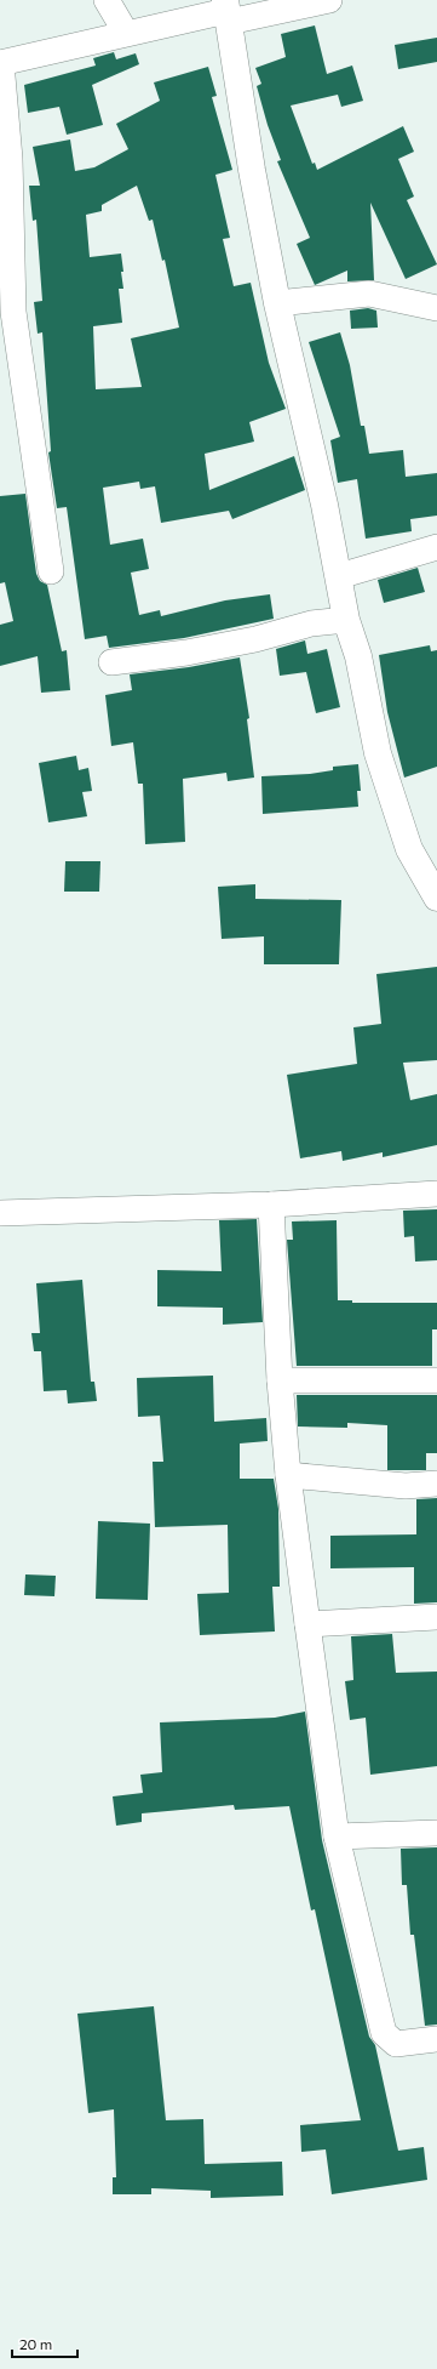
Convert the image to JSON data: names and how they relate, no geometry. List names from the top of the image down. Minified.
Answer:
{"scale_bar":"20 m"}
